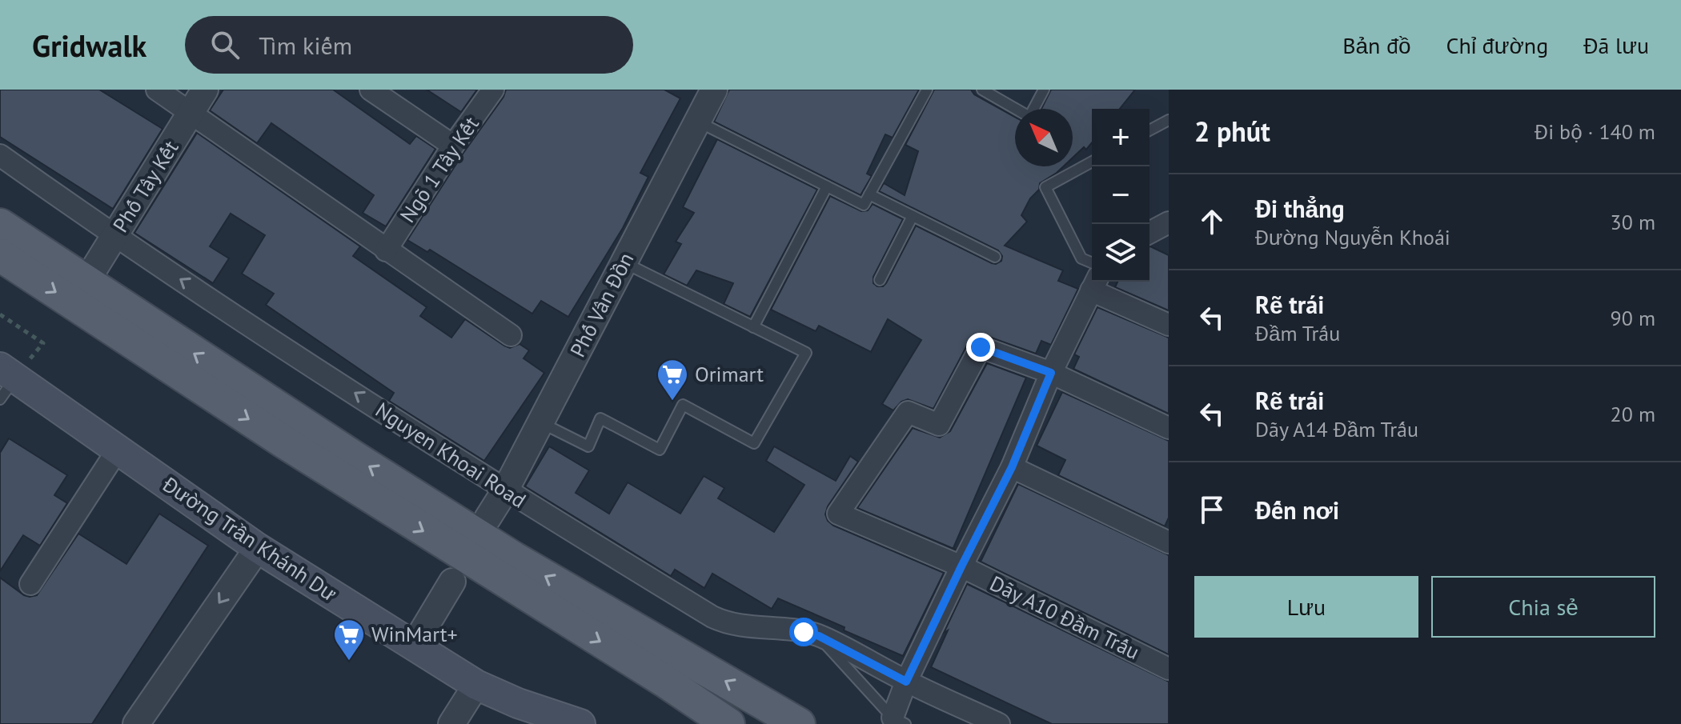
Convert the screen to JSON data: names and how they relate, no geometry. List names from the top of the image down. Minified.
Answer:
{"streets":{"main road":["Đường Trần Khánh Dư"],"street":["Ngõ 1 Tây Kết","Phố Tây Kết","Phố Vân Đồn","Nguyen Khoai Road","Dãy A10 Đầm Trấu"]},"crossings":[["Phố Tây Kết","Nguyen Khoai Road"],["Phố Vân Đồn","Nguyen Khoai Road"]],"places":{"supermarket":["Orimart","WinMart+"]},"north":"top left","page":{"header":"Gridwalk","search":"Tìm kiếm","nav":["Bản đồ","Chỉ đường","Đã lưu"],"heading":["2 phút","Đi bộ · 140 m"],"map_buttons":["+","−"],"list":[["Đi thẳng","Đường Nguyễn Khoái","30 m"],["Rẽ trái","Đầm Trấu","90 m"],["Rẽ trái","Dãy A14 Đầm Trấu","20 m"],"Đến nơi"],"buttons":["Lưu","Chia sẻ"]}}
